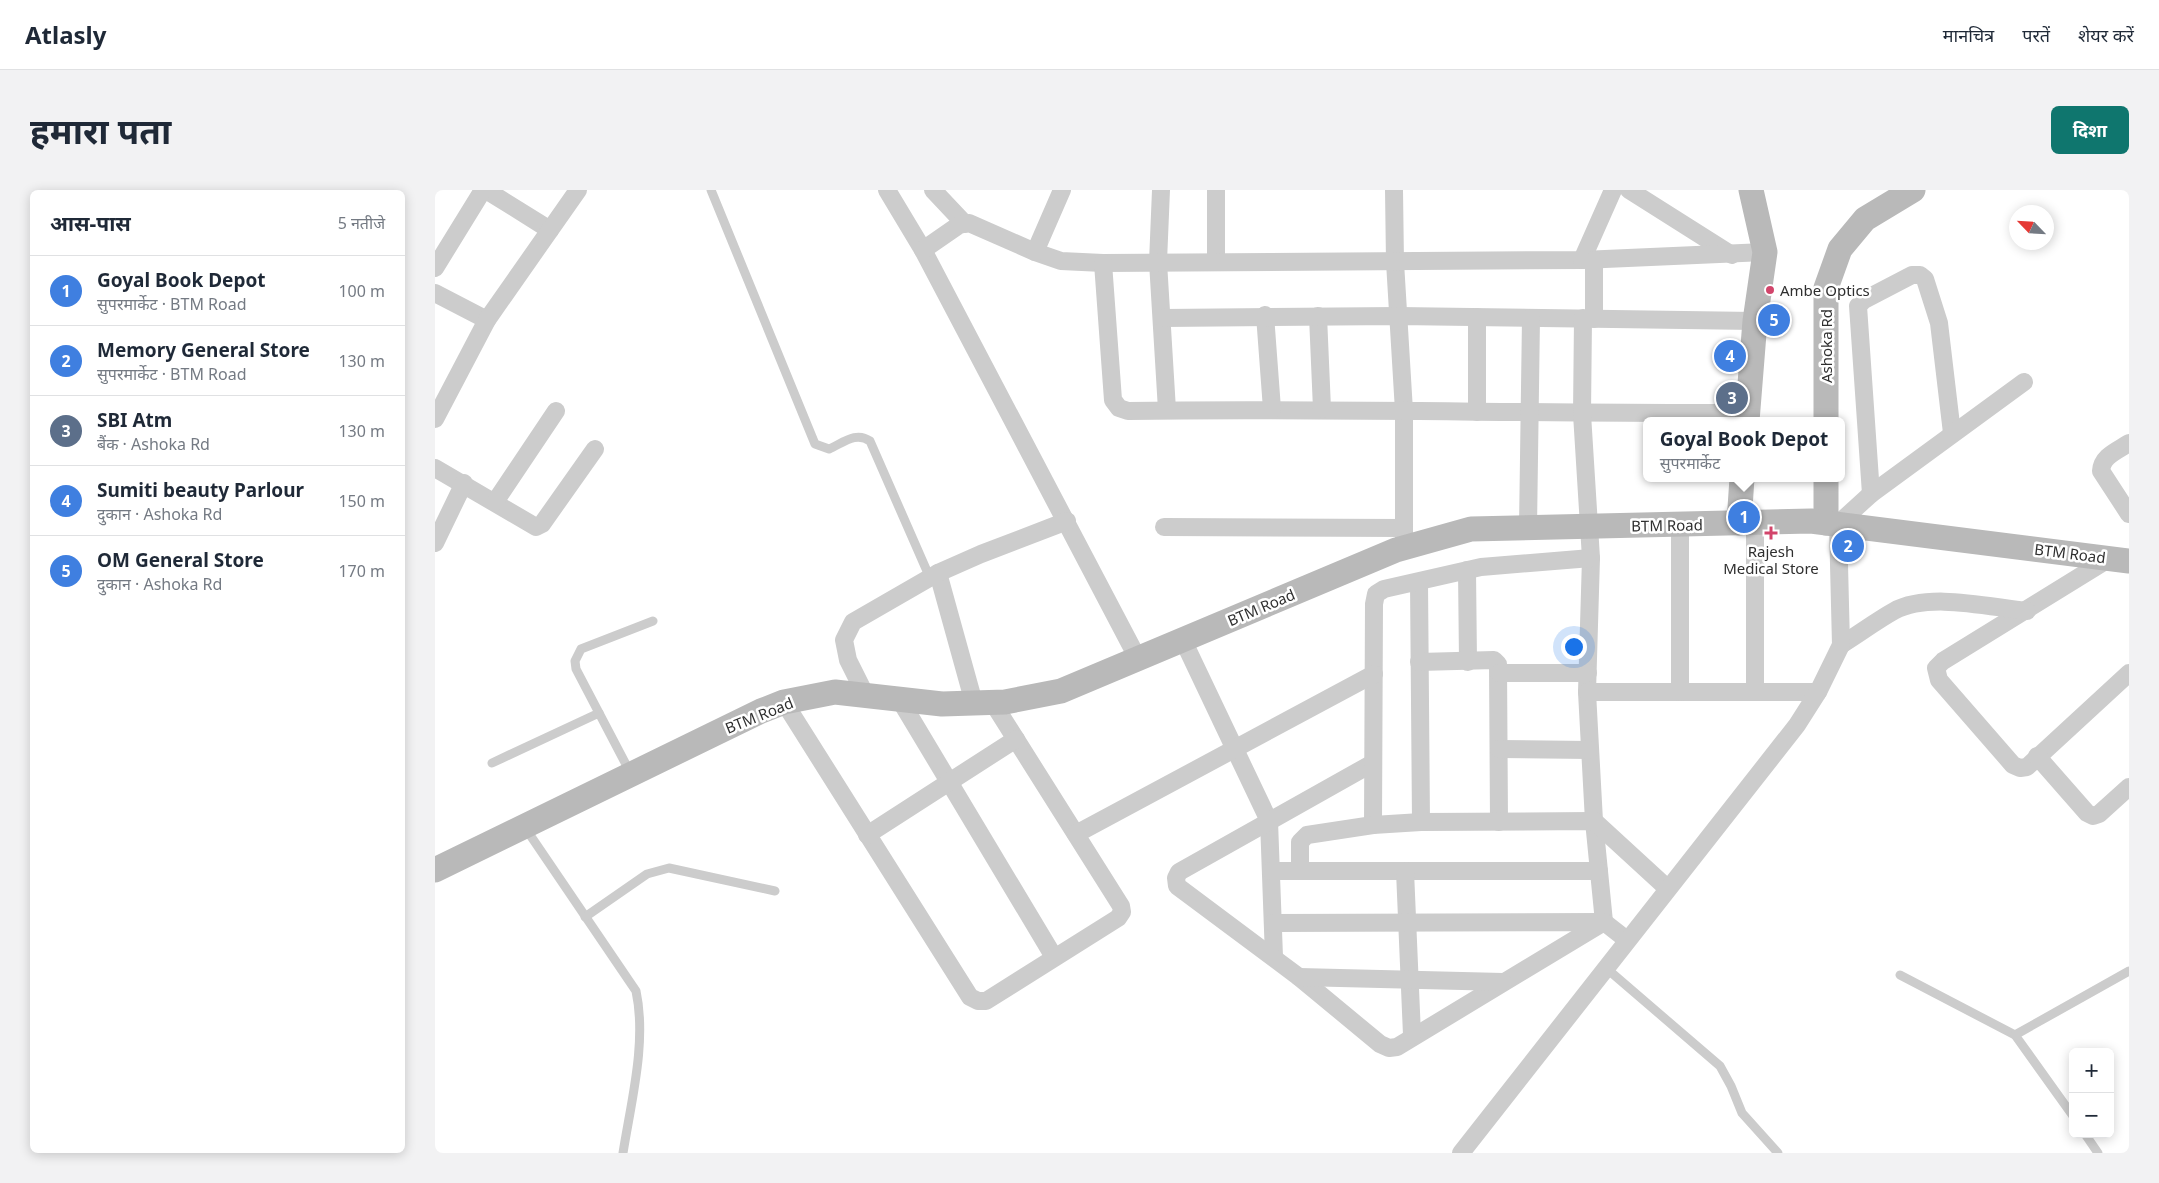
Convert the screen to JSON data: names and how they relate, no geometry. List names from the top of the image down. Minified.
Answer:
{"streets":{"street":["Ashoka Rd","BTM Road"]},"places":{"other":["Ambe Optics"],"health":["Rajesh Medical Store"]},"north":"top left","page":{"header":"Atlasly","nav":["मानचित्र","परतें","शेयर करें"],"buttons":"दिशा","title":"हमारा पता","heading":["आस-पास","5 नतीजे"],"list":[{"mark":"1","name":"Goyal Book Depot","note":"सुपरमार्केट · BTM Road","value":"100 m"},{"mark":"2","name":"Memory General Store","note":"सुपरमार्केट · BTM Road","value":"130 m"},{"mark":"3","name":"SBI Atm","note":"बैंक · Ashoka Rd","value":"130 m"},{"mark":"4","name":"Sumiti beauty Parlour","note":"दुकान · Ashoka Rd","value":"150 m"},{"mark":"5","name":"OM General Store","note":"दुकान · Ashoka Rd","value":"170 m"}],"pins":["5","4","3","1","2"],"popup":["Goyal Book Depot","सुपरमार्केट"],"map_buttons":["+","−"]}}
